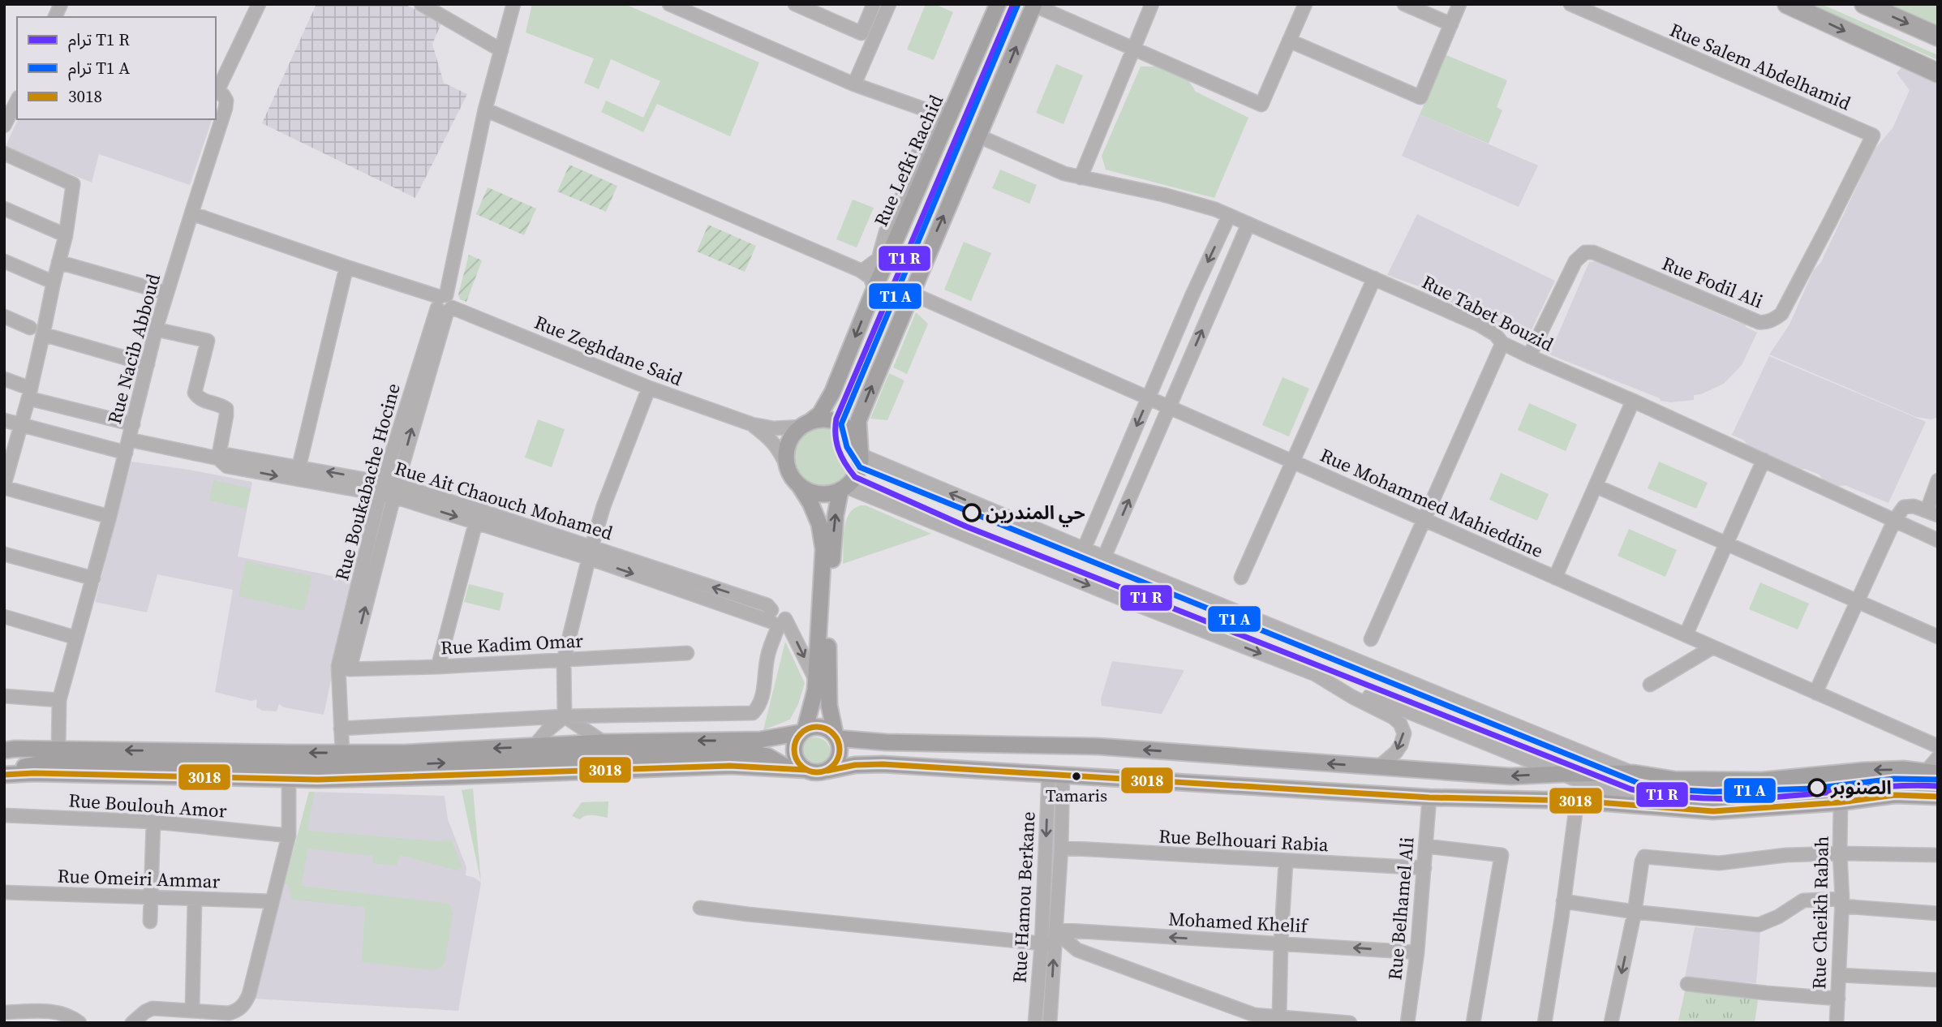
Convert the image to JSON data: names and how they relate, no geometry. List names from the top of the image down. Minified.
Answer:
{"streets":{"main road":["Rue Lefki Rachid"],"street":["Rue Salem Abdelhamid","Rue Fodil Ali","Rue Tabet Bouzid","Rue Nacib Abboud","Rue Zeghdane Said","Rue Boukabache Hocine","Rue Ait Chaouch Mohamed","Rue Mohammed Mahieddine","Rue Kadim Omar","Rue Boulouh Amor","Rue Belhouari Rabia","Rue Omeiri Ammar","Rue Hamou Berkane","Rue Belhamel Ali","Rue Cheikh Rabah","Mohamed Khelif"]},"crossings":[["Rue Salem Abdelhamid","Rue Fodil Ali"],["Rue Fodil Ali","Rue Tabet Bouzid"],["Rue Nacib Abboud","Rue Ait Chaouch Mohamed"],["Rue Zeghdane Said","Rue Boukabache Hocine"],["Rue Boukabache Hocine","Rue Ait Chaouch Mohamed"],["Rue Boukabache Hocine","Rue Kadim Omar"],["Rue Belhouari Rabia","Rue Hamou Berkane"],["Rue Belhouari Rabia","Rue Belhamel Ali"],["Rue Hamou Berkane","Mohamed Khelif"],["Rue Belhamel Ali","Mohamed Khelif"]],"places":["حي المندرين","Tamaris","الصنوبر"],"lines":["transit line 3018"],"legend":["ترام T1 R","ترام T1 A","3018"]}
